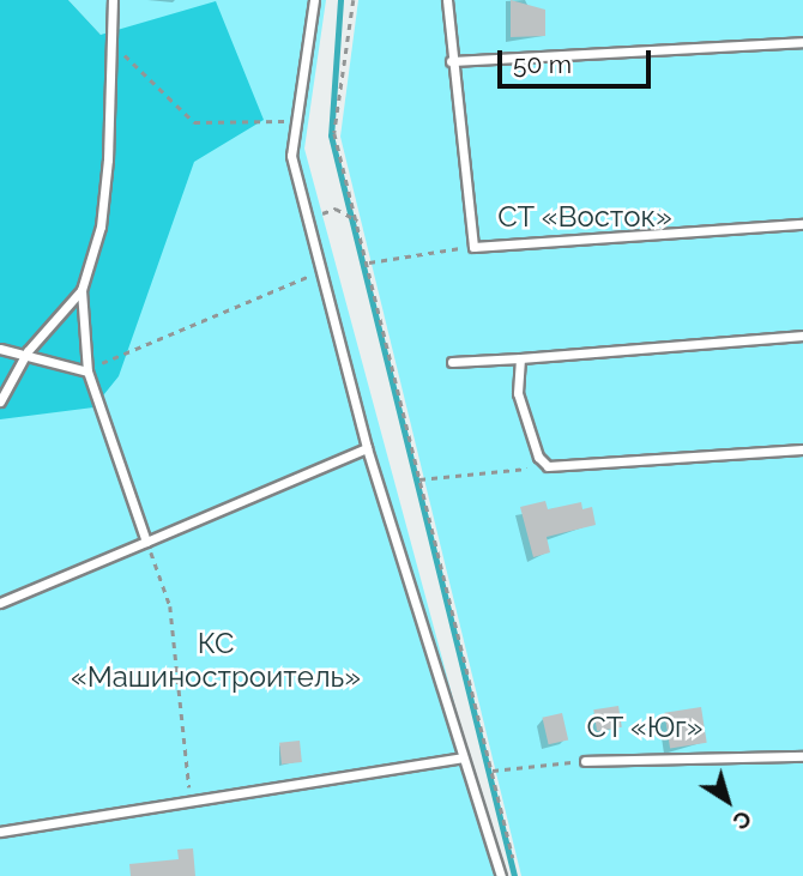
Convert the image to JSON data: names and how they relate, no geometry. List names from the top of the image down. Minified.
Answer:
{"parks":["СТ «Восток»","КС «Машиностроитель»","СТ «Юг»"],"scale_bar":"50 m","north":"bottom right"}
